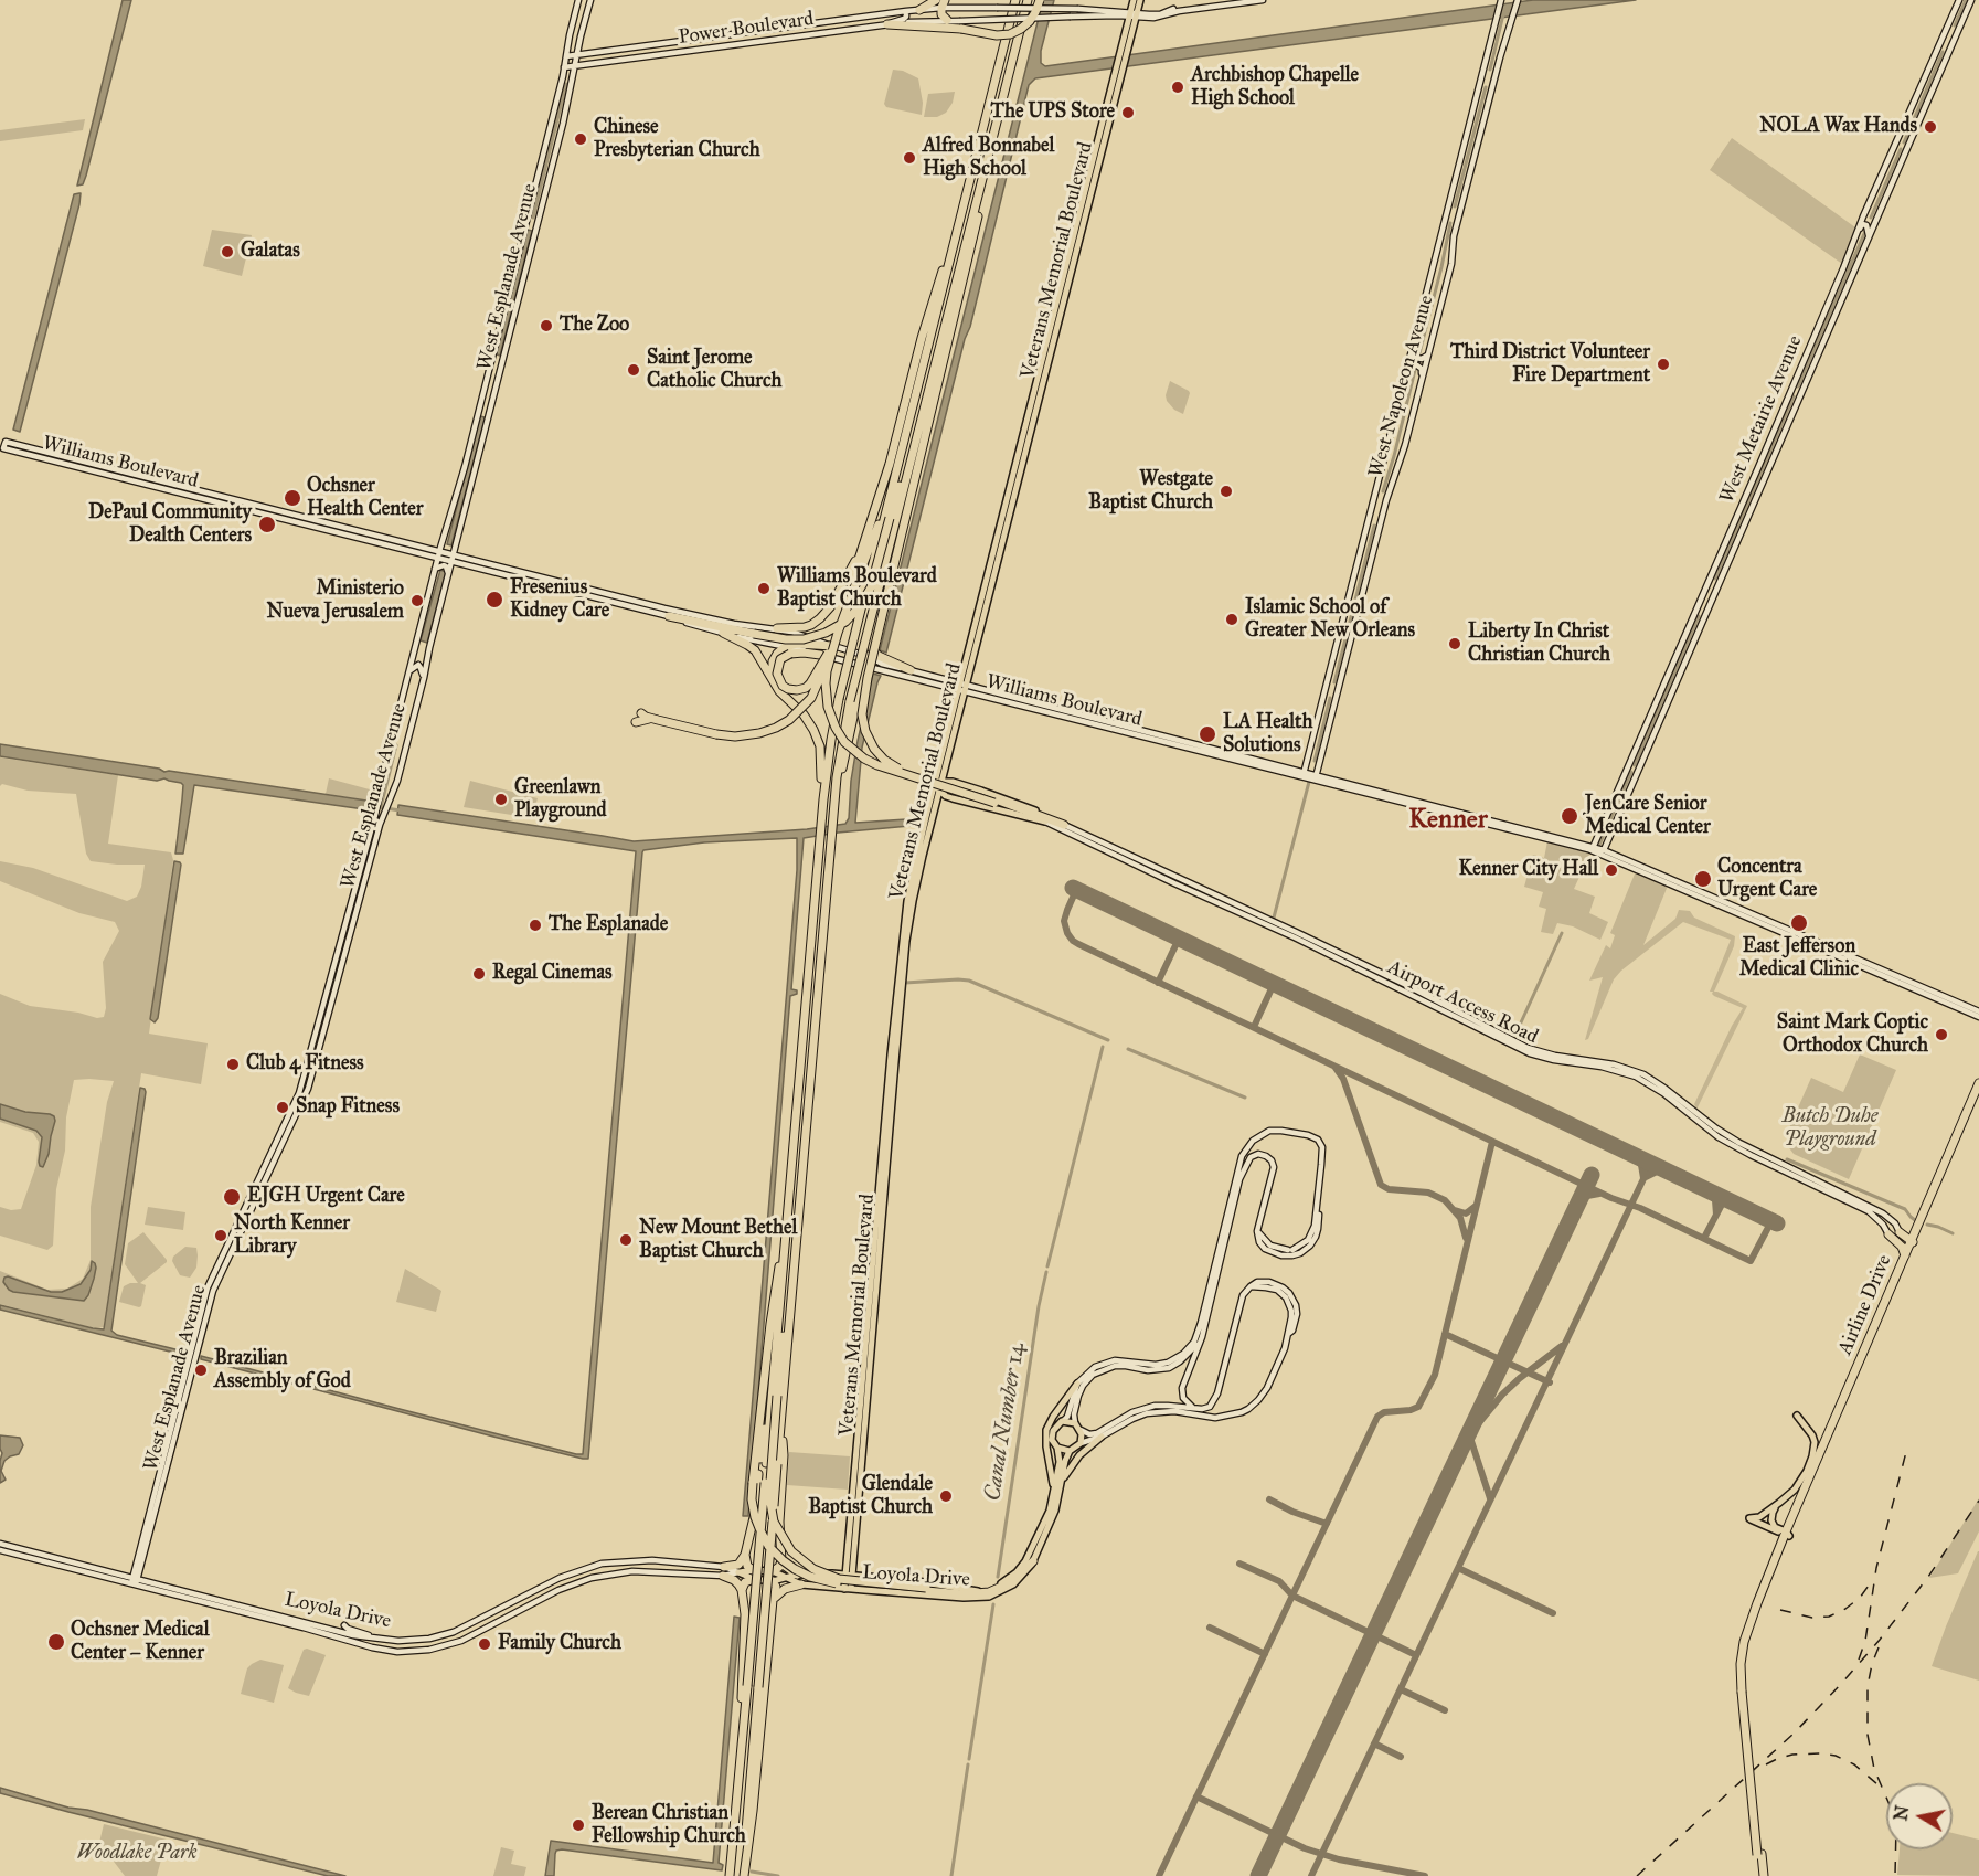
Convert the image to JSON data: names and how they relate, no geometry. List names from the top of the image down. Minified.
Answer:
{"streets":{"highway":["Airline Drive"],"main road":["Power Boulevard","Veterans Memorial Boulevard","West Esplanade Avenue","West Napoleon Avenue","West Metairie Avenue","Williams Boulevard","Airport Access Road","Loyola Drive"]},"crossings":[["Power Boulevard","Veterans Memorial Boulevard"],["Power Boulevard","West Esplanade Avenue"],["Veterans Memorial Boulevard","Williams Boulevard"],["Veterans Memorial Boulevard","Loyola Drive"],["West Esplanade Avenue","Loyola Drive"],["West Napoleon Avenue","Williams Boulevard"],["West Metairie Avenue","Williams Boulevard"],["Airport Access Road","Airline Drive"]],"districts":["Kenner"],"water":["Canal Number 14"],"parks":["Butch Duhe Playground","Woodlake Park"],"places":["Archbishop Chapelle High School","The UPS Store","NOLA Wax Hands","Chinese Presbyterian Church","Alfred Bonnabel High School","Galatas","The Zoo","Third District Volunteer Fire Department","Saint Jerome Catholic Church","Westgate Baptist Church","Ochsner Health Center","DePaul Community Dealth Centers","Williams Boulevard Baptist Church","Fresenius Kidney Care","Ministerio Nueva Jerusalem","Islamic School of Greater New Orleans","Liberty In Christ Christian Church","LA Health Solutions","Greenlawn Playground","JenCare Senior Medical Center","Kenner City Hall","Concentra Urgent Care","East Jefferson Medical Clinic","The Esplanade","Regal Cinemas","Saint Mark Coptic Orthodox Church","Club 4 Fitness","Snap Fitness","EJGH Urgent Care","North Kenner Library","New Mount Bethel Baptist Church","Brazilian Assembly of God","Glendale Baptist Church","Ochsner Medical Center – Kenner","Family Church","Berean Christian Fellowship Church"],"north":"left"}
